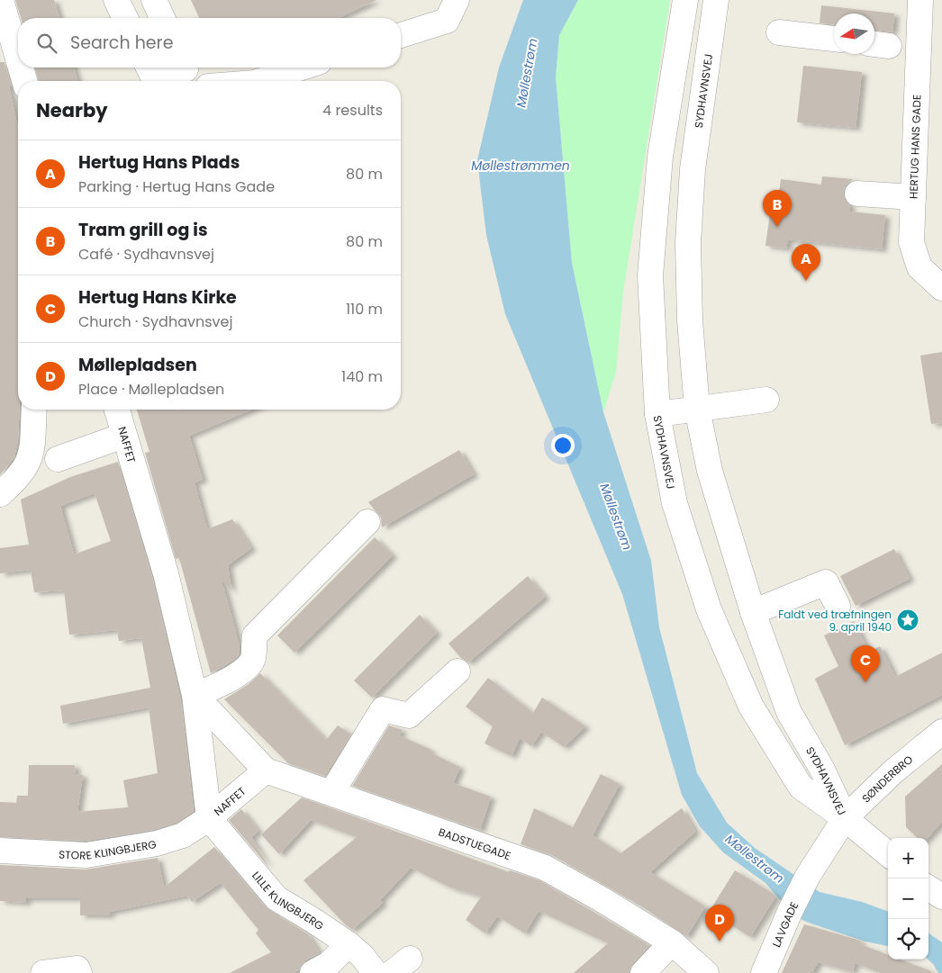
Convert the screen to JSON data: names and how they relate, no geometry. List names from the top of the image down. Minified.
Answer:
{"streets":{"street":["SYDHAVNSVEJ","HERTUG HANS GADE","NAFFET","SØNDERBRO","BADSTUEGADE","STORE KLINGBJERG","LILLE KLINGBJERG","LAVGADE"]},"crossings":[["SYDHAVNSVEJ","SØNDERBRO"],["NAFFET","BADSTUEGADE"],["NAFFET","STORE KLINGBJERG"],["NAFFET","LILLE KLINGBJERG"],["SØNDERBRO","LAVGADE"],["STORE KLINGBJERG","LILLE KLINGBJERG"]],"water":["Møllestrøm","Møllestrømmen"],"places":{"place":["Faldt ved træfningen 9. april 1940"]},"north":"left","page":{"search":"Search here","heading":["Nearby","4 results"],"list":[{"mark":"A","name":"Hertug Hans Plads","note":"Parking · Hertug Hans Gade","value":"80 m"},{"mark":"B","name":"Tram grill og is","note":"Café · Sydhavnsvej","value":"80 m"},{"mark":"C","name":"Hertug Hans Kirke","note":"Church · Sydhavnsvej","value":"110 m"},{"mark":"D","name":"Møllepladsen","note":"Place · Møllepladsen","value":"140 m"}],"pins":["B","A","C","D"],"map_buttons":["+","−"]}}
